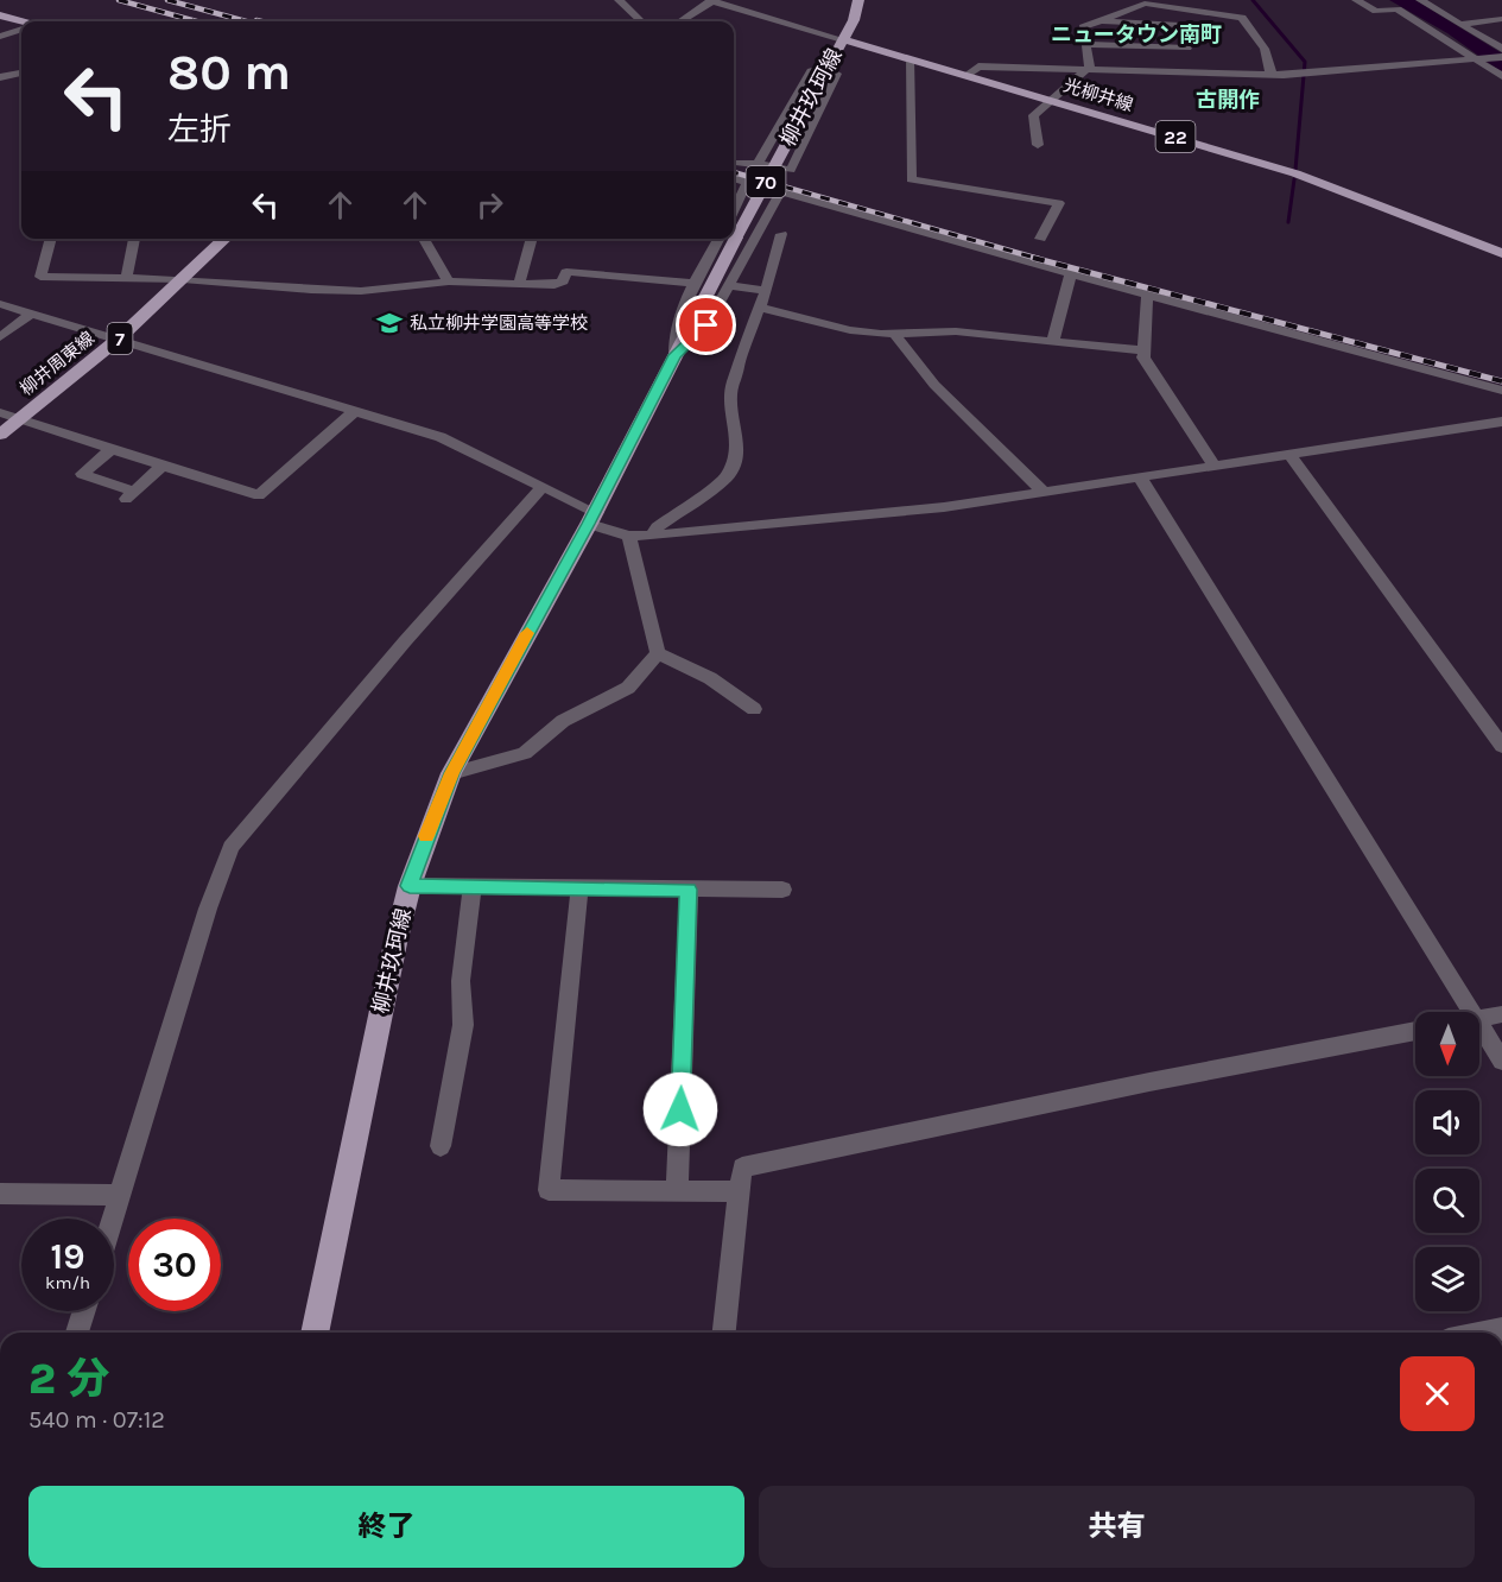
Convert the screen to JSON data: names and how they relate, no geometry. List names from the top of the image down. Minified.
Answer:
{"streets":{"main road":["光柳井線","柳井玖珂線","22","70","7","柳井周東線"]},"crossings":[["光柳井線","柳井玖珂線"]],"districts":["ニュータウン南町","古開作"],"places":{"school or university":["私立柳井学園高等学校"]},"north":"bottom","page":{"turn":["80 m","左折"],"speed":"19 km/h","limit":"30","heading":["2 分","540 m · 07:12"],"buttons":["終了","共有"]}}
